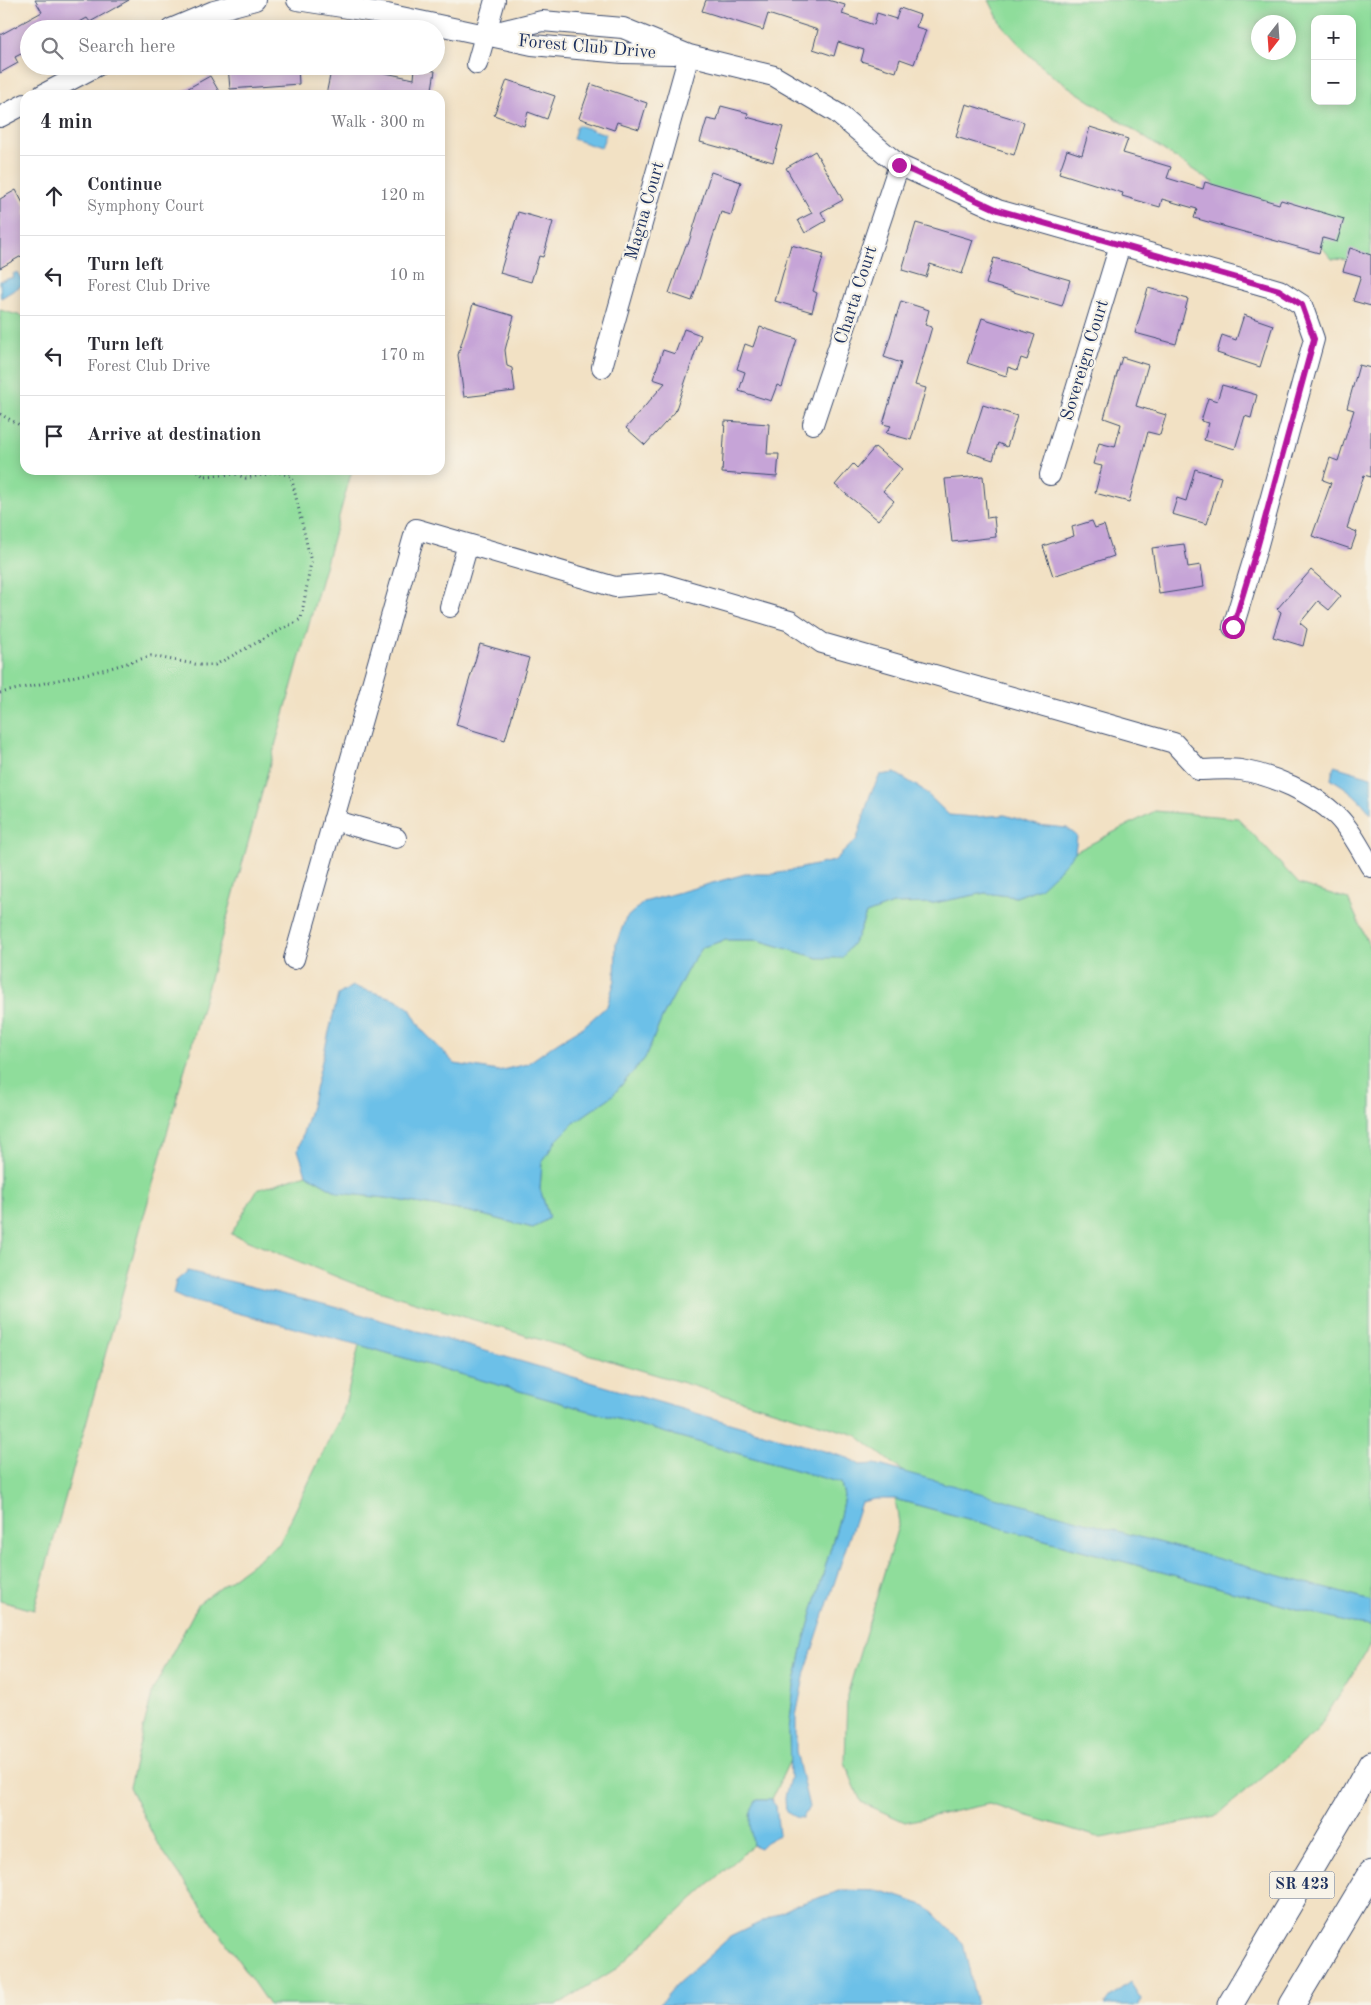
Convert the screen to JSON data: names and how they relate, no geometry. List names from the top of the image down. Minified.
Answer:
{"streets":{"main road":["SR 423"],"street":["Forest Club Drive","Magna Court","Charta Court","Sovereign Court"]},"crossings":[["Forest Club Drive","Magna Court"],["Forest Club Drive","Charta Court"],["Forest Club Drive","Sovereign Court"]],"north":"bottom","page":{"map_buttons":["+","−"],"search":"Search here","heading":["4 min","Walk · 300 m"],"list":[["Continue","Symphony Court","120 m"],["Turn left","Forest Club Drive","10 m"],["Turn left","Forest Club Drive","170 m"],"Arrive at destination"]}}
